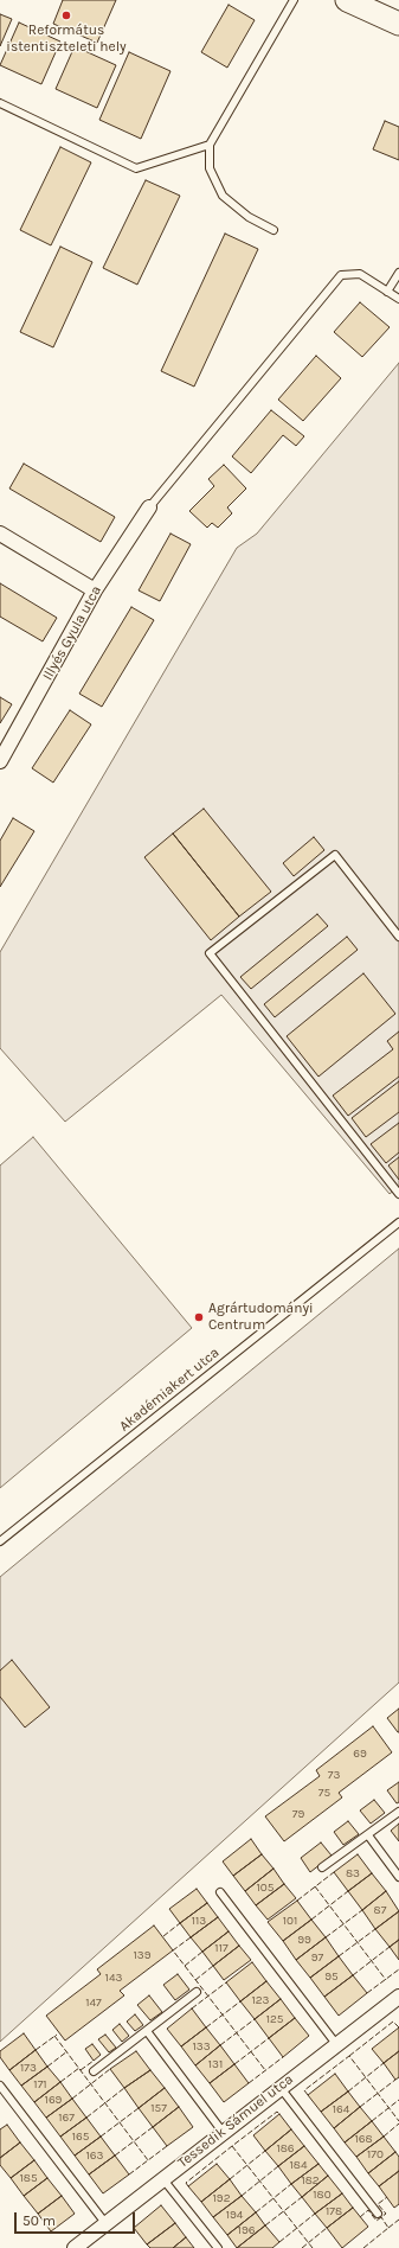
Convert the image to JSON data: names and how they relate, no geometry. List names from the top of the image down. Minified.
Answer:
{"streets":{"street":["Illyés Gyula utca","Tessedik Sámuel utca"],"lane":["Akadémiakert utca"]},"places":["Református istentiszteleti hely","Agrártudományi Centrum"],"house_numbers":["69","73","75","79","83","105","87","113","101","99","117","139","97","95","143","123","147","125","133","131","173","171","169","157","164","167","165","168","186","170","163","184","185","182","180","192","178","194","196"],"scale_bar":"50 m"}
